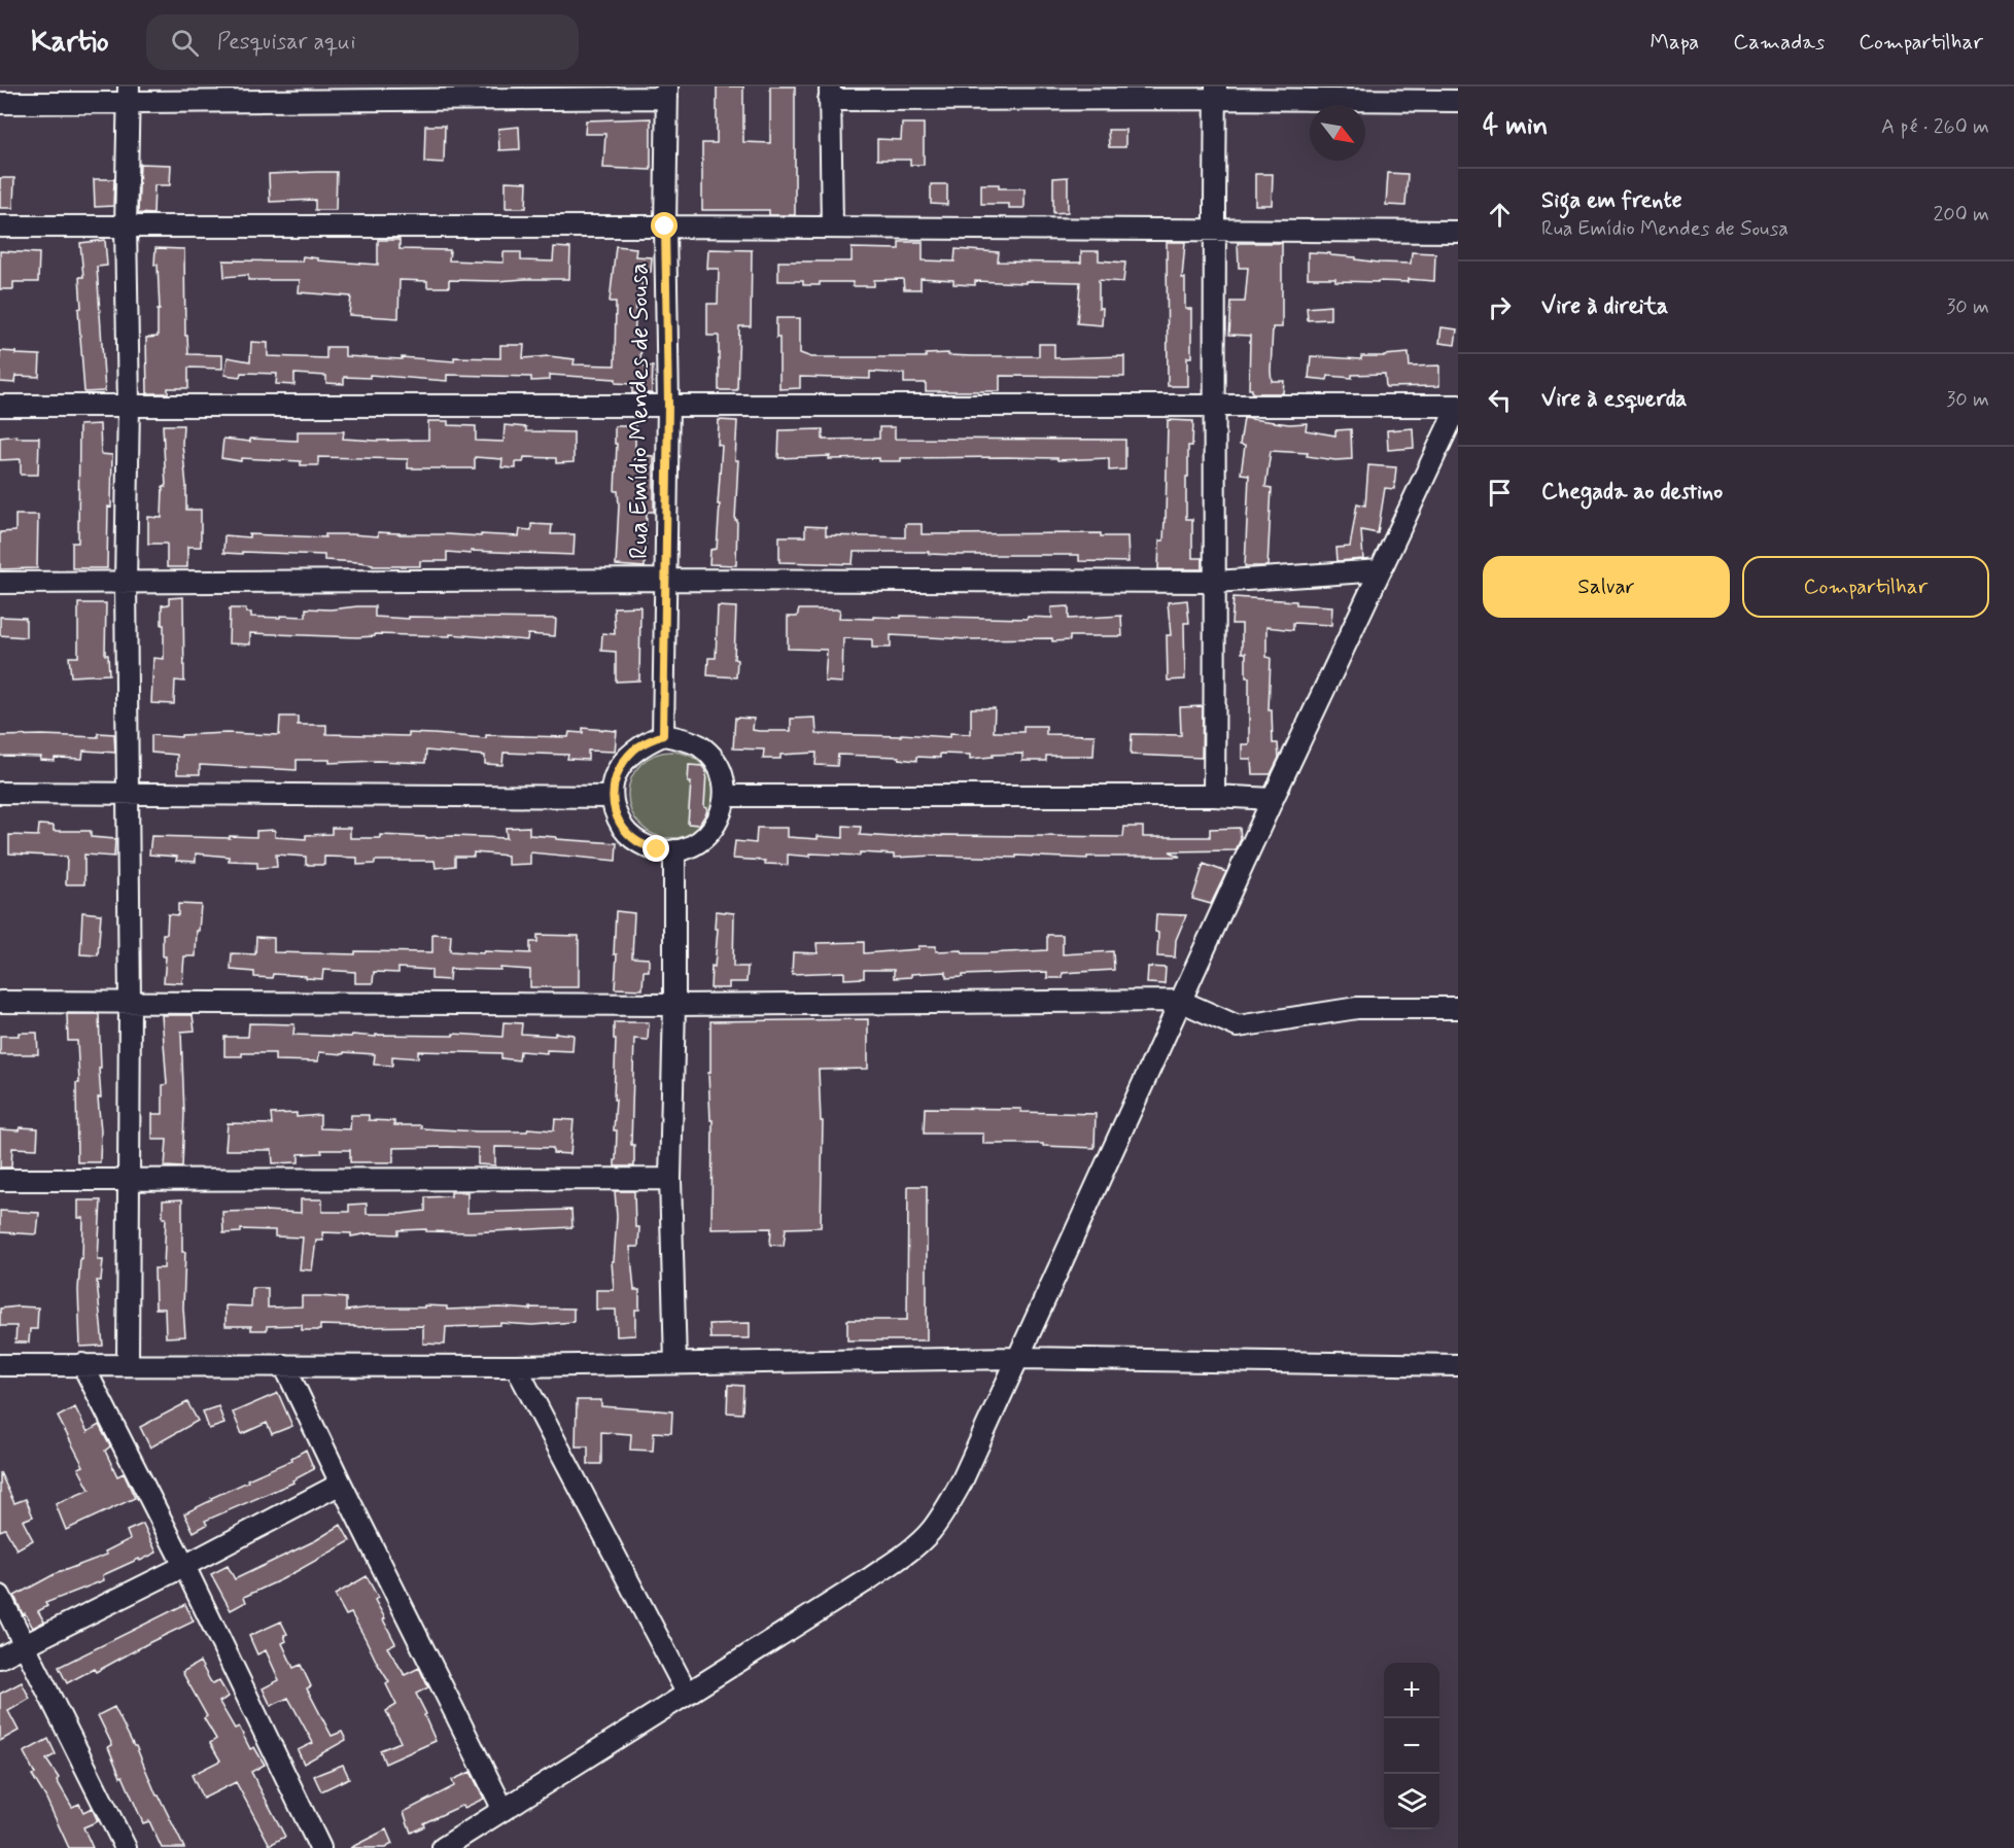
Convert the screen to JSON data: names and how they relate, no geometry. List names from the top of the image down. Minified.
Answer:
{"streets":{"street":["Rua Emídio Mendes de Sousa"]},"north":"bottom right","page":{"header":"Kartio","search":"Pesquisar aqui","nav":["Mapa","Camadas","Compartilhar"],"heading":["4 min","A pé · 260 m"],"list":[["Siga em frente","Rua Emídio Mendes de Sousa","200 m"],["Vire à direita","30 m"],["Vire à esquerda","30 m"],"Chegada ao destino"],"buttons":["Salvar","Compartilhar"],"map_buttons":["+","−"]}}
